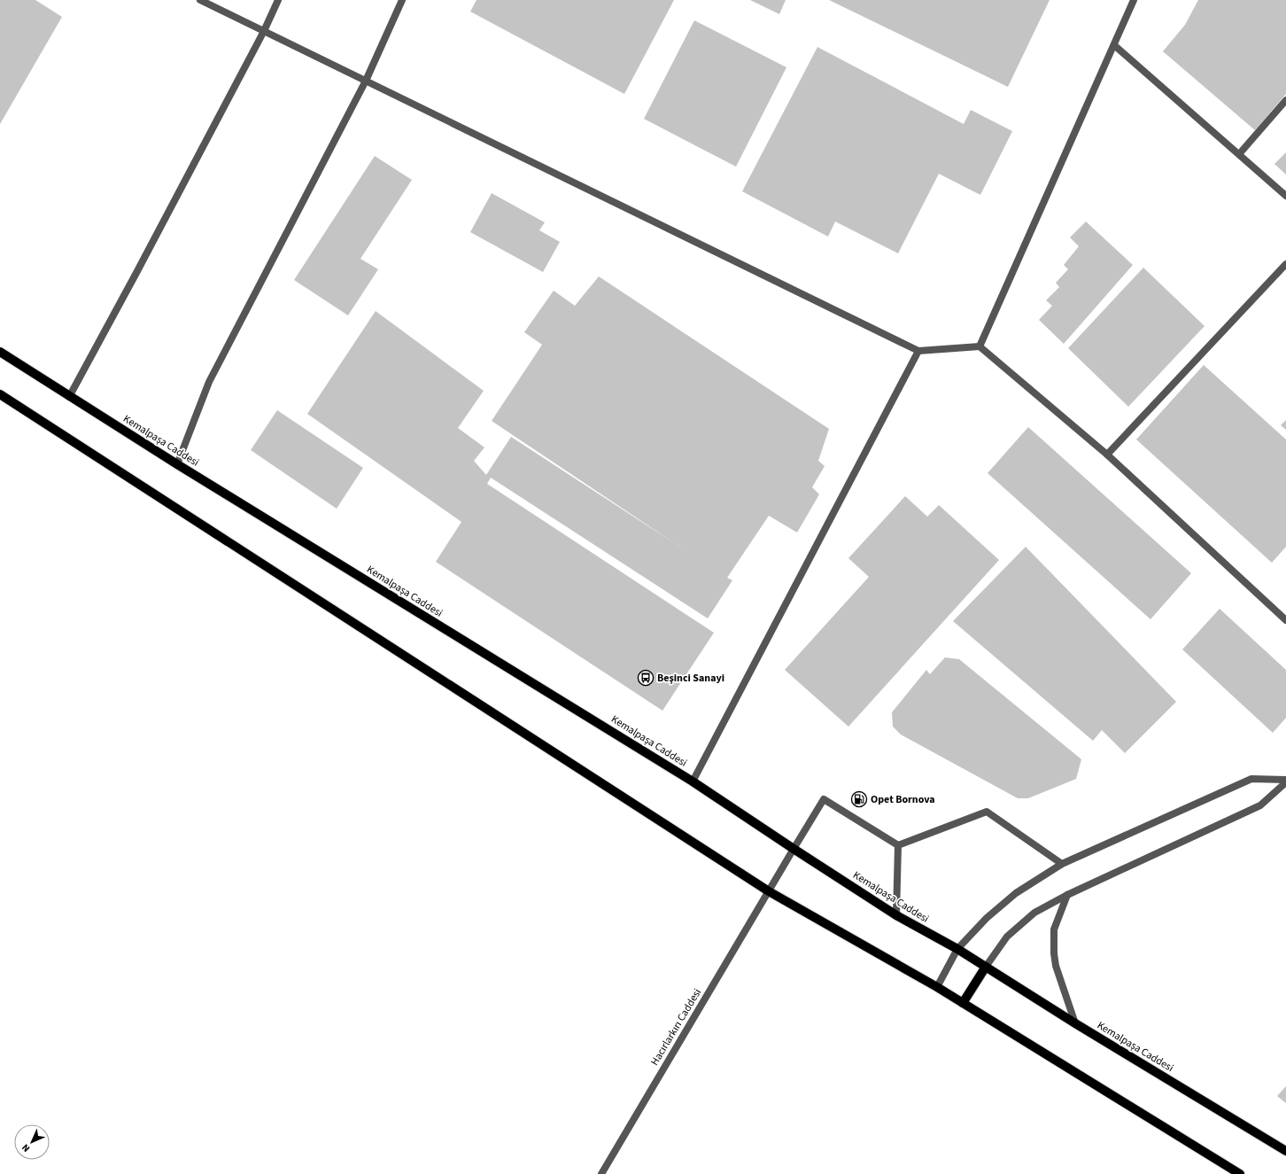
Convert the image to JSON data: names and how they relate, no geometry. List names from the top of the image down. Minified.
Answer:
{"streets":{"main road":["Kemalpaşa Caddesi"],"street":["Hacırlarkırı Caddesi"]},"crossings":[["Kemalpaşa Caddesi","Hacırlarkırı Caddesi"]],"places":{"bus stop":["Beşinci Sanayi"],"fuel station":["Opet Bornova"]},"north":"bottom left"}
